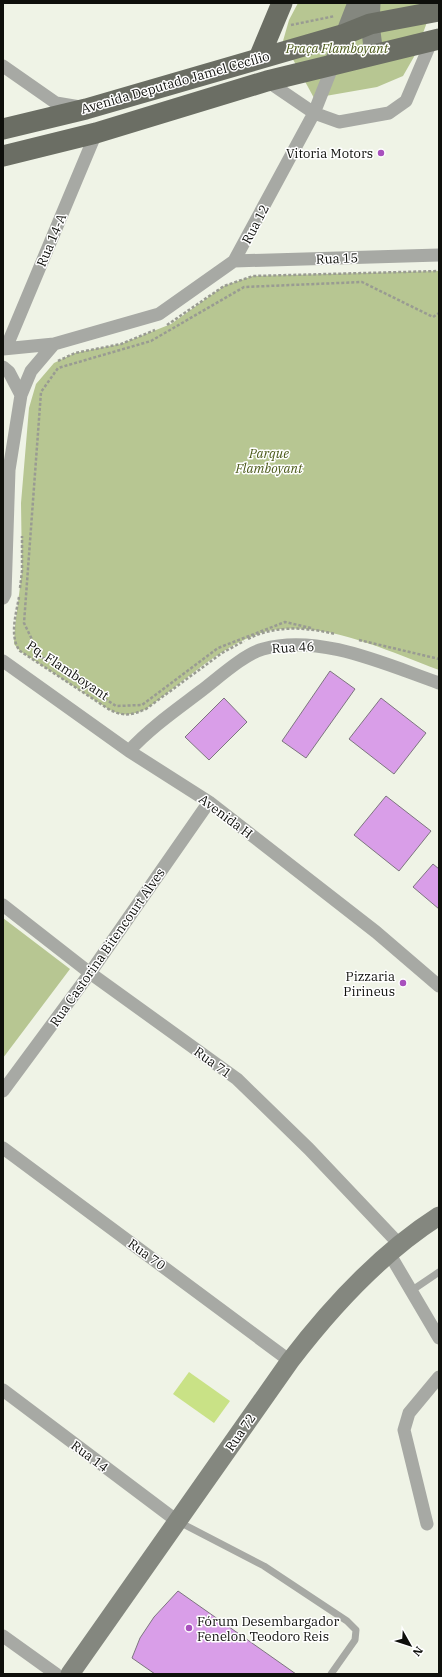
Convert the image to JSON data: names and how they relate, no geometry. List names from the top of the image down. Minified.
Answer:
{"streets":{"main road":["Avenida Deputado Jamel Cecílio","Rua 12","Rua 72"],"street":["Rua 14-A","Rua 15","Rua 46","Avenida H","Rua Castorina Bitencourt Alves","Rua 71","Rua 70","Rua 14"],"path":["Pq. Flamboyant"]},"crossings":[["Avenida Deputado Jamel Cecílio","Rua 12"],["Avenida Deputado Jamel Cecílio","Rua 14-A"],["Rua 12","Rua 15"],["Rua 46","Avenida H"],["Avenida H","Rua Castorina Bitencourt Alves"],["Rua Castorina Bitencourt Alves","Rua 71"],["Rua 71","Rua 72"],["Rua 70","Rua 72"],["Rua 72","Rua 14"]],"parks":["Praça Flamboyant","Parque Flamboyant"],"places":["Vitoria Motors","Pizzaria Pirineus","Fórum Desembargador Fenelon Teodoro Reis"],"north":"bottom right"}
